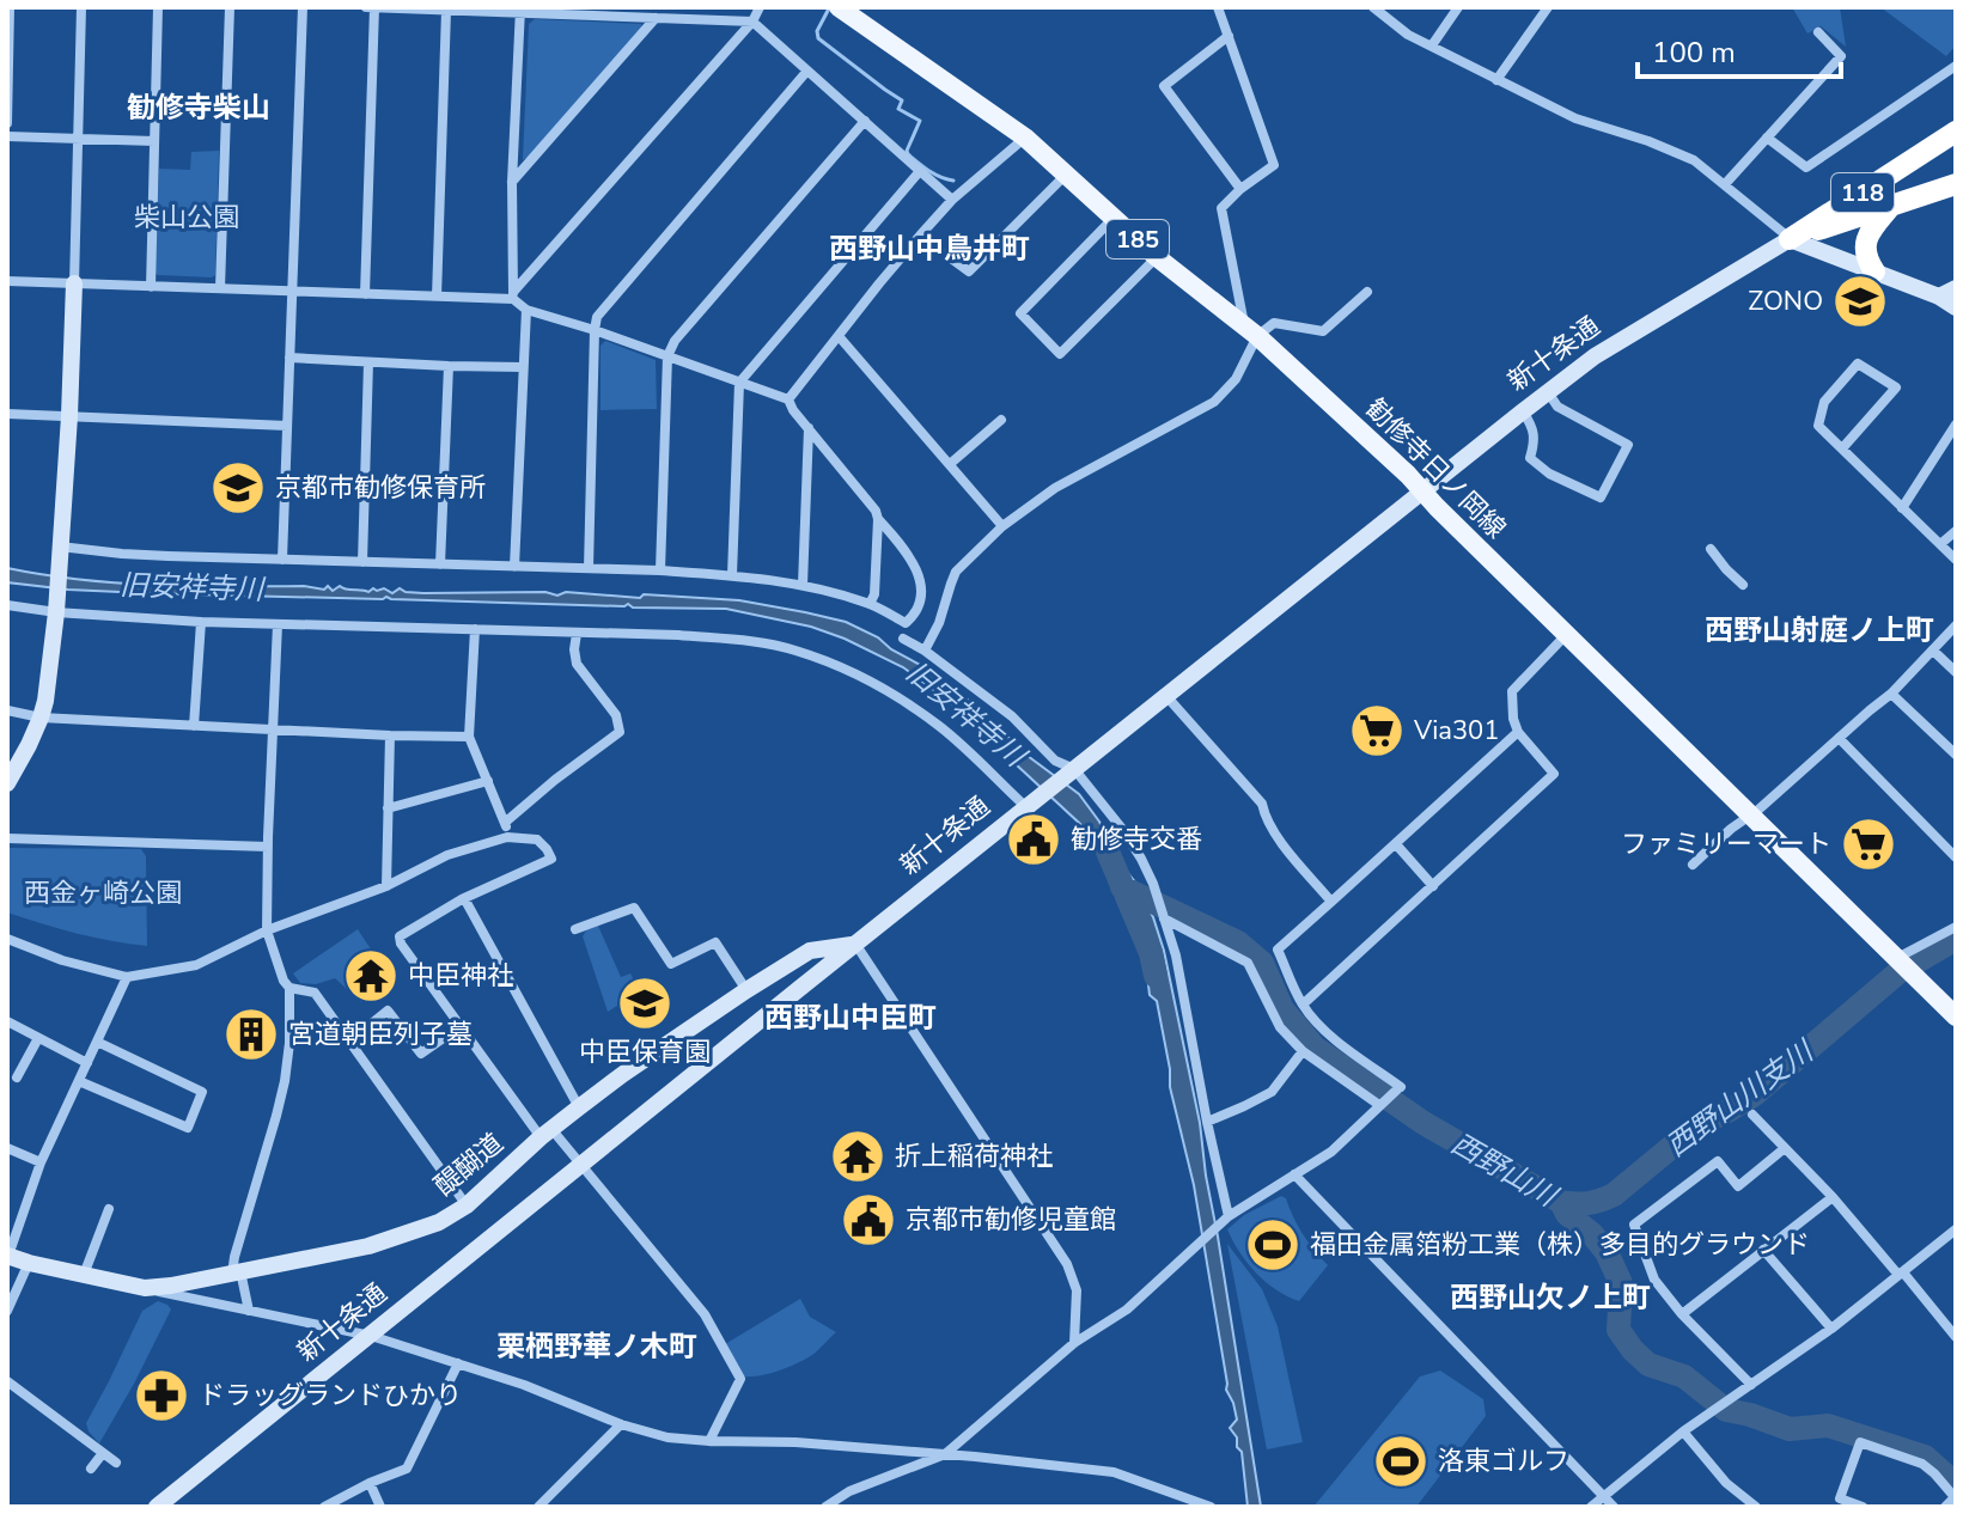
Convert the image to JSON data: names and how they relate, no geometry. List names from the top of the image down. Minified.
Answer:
{"streets":{"highway":["118"],"main road":["185","新十条通","勧修寺日ノ岡線","醍醐道"]},"crossings":[["118","新十条通"],["新十条通","勧修寺日ノ岡線"],["新十条通","醍醐道"]],"districts":["勧修寺柴山","西野山中鳥井町","西野山射庭ノ上町","西野山中臣町","西野山欠ノ上町","栗栖野華ノ木町"],"water":["旧安祥寺川","西野山川支川","西野山川"],"parks":["柴山公園","西金ヶ崎公園"],"places":{"school or university":["ZONO","京都市勧修保育所","中臣保育園"],"supermarket":["Via301","ファミリーマート"],"public building":["勧修寺交番","京都市勧修児童館"],"temple":["中臣神社","折上稲荷神社"],"building":["宮道朝臣列子墓"],"sports":["福田金属箔粉工業（株）多目的グラウンド","洛東ゴルフ"],"pharmacy":["ドラッグランドひかり"]},"scale_bar":"100 m"}
